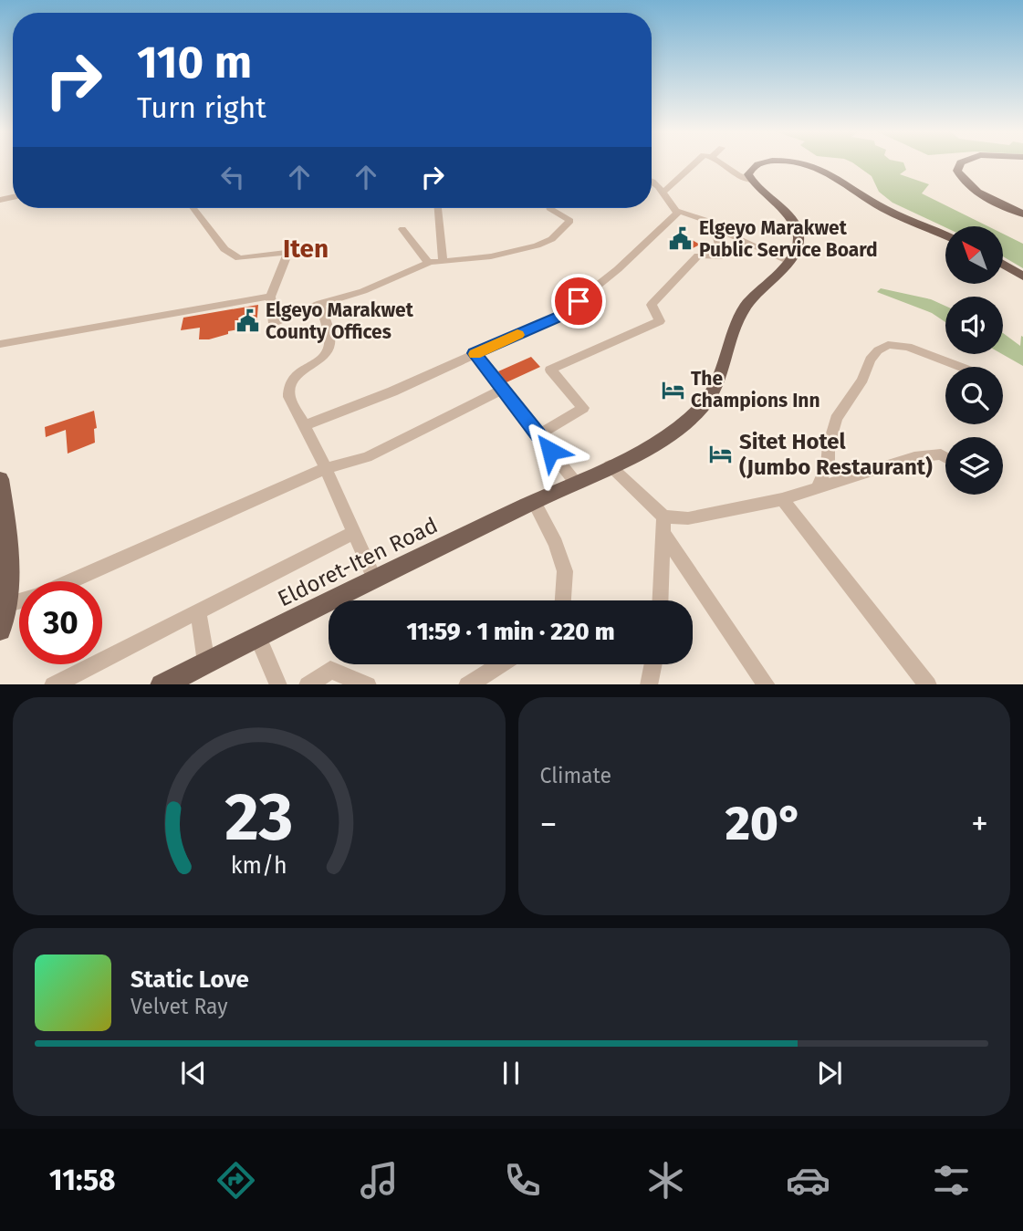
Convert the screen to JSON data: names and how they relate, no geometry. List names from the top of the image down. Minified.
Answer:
{"streets":{"main road":["Eldoret-Iten Road"]},"districts":["Iten"],"places":{"public building":["Elgeyo Marakwet Public Service Board","Elgeyo Marakwet County Offices"],"hotel":["The Champions Inn","Sitet Hotel (Jumbo Restaurant)"]},"north":"top left","page":{"turn":["110 m","Turn right"],"limit":"30","trip":"11:59 · 1 min · 220 m","tile":"Climate","heat":["−","20°","+"],"song":["Static Love","Velvet Ray"],"tabs":"11:58","gauge":["23","km/h"]}}
